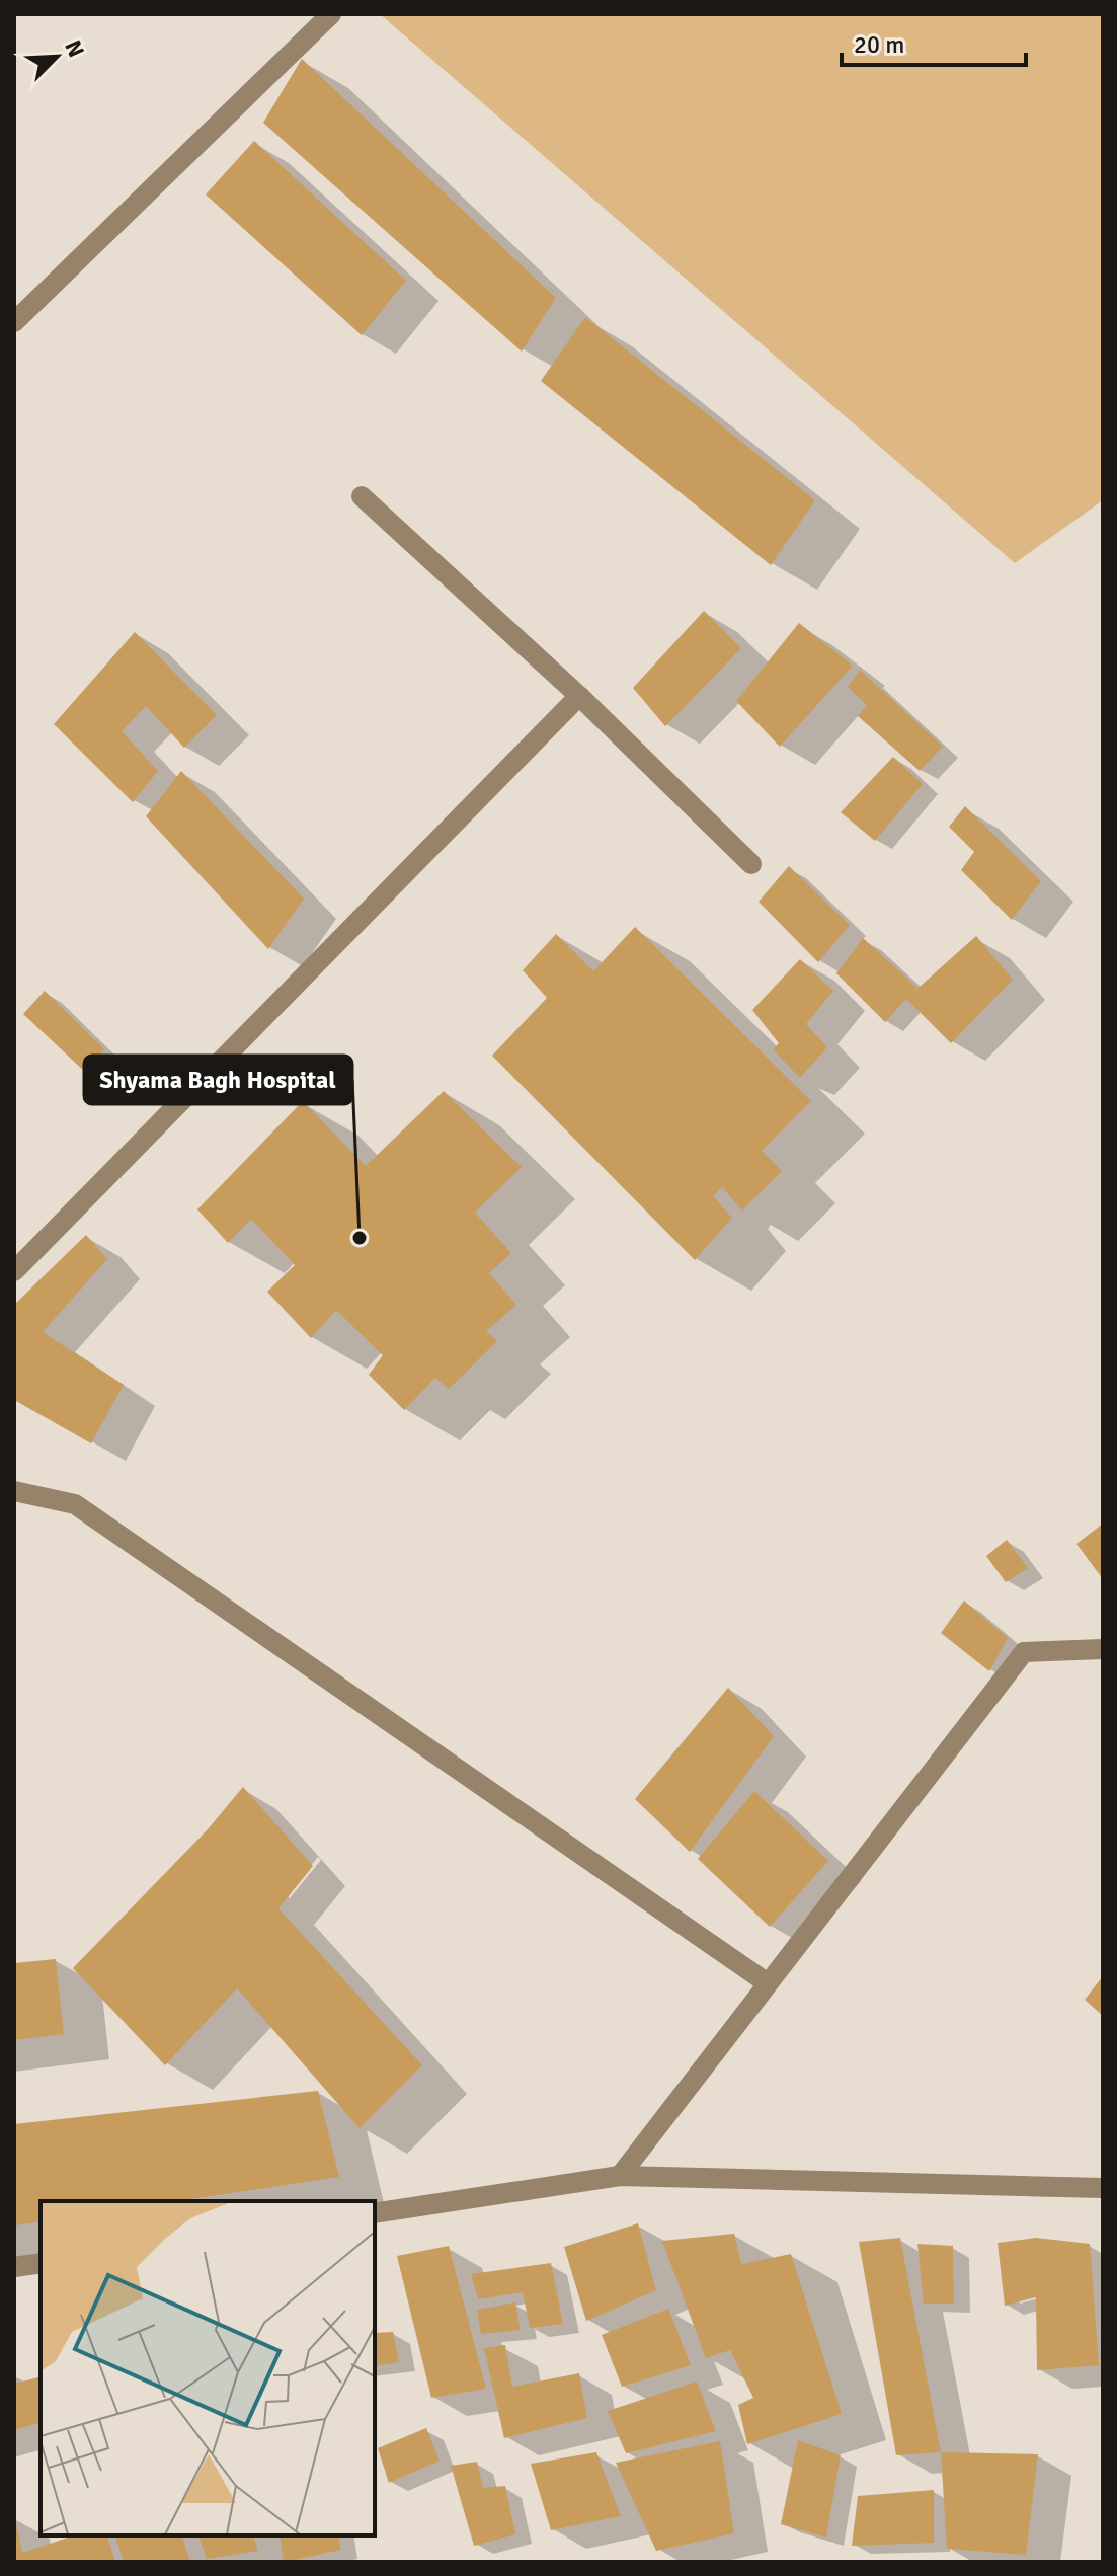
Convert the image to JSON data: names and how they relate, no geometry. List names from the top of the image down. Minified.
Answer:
{"places":["Shyama Bagh Hospital"],"scale_bar":"20 m","north":"top right"}
